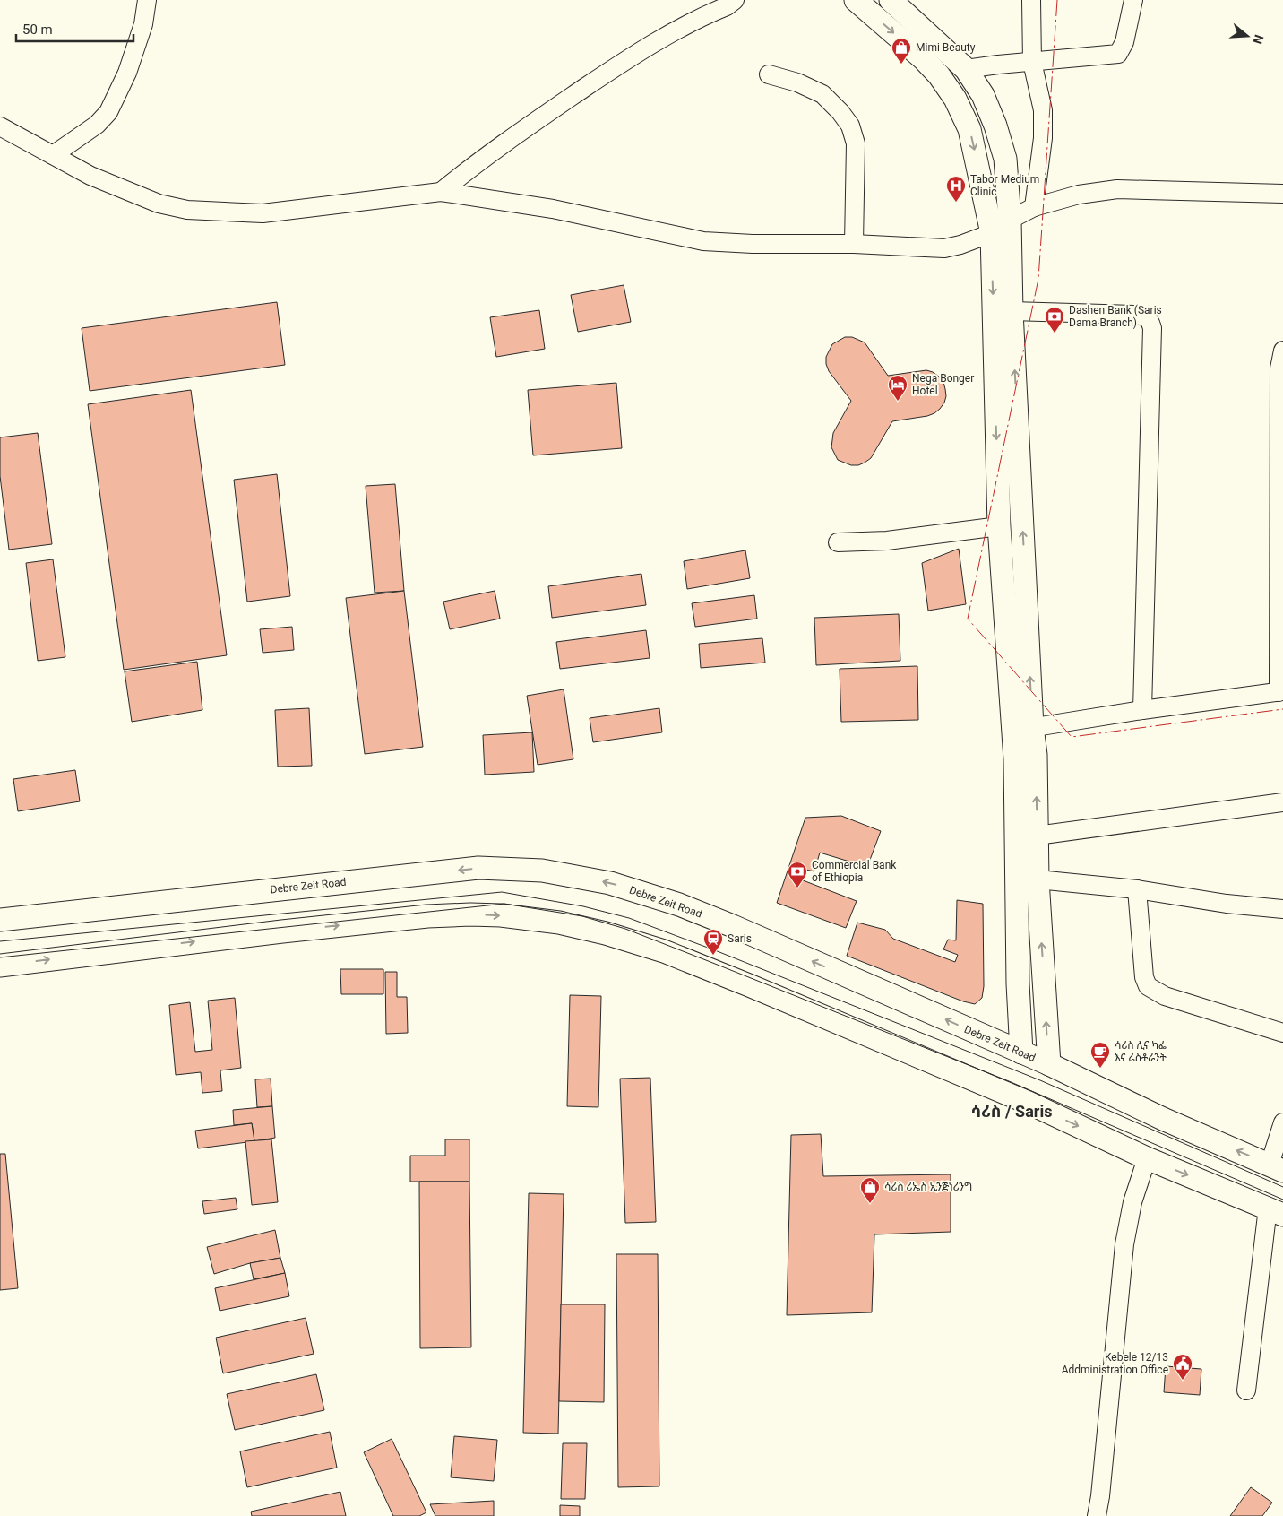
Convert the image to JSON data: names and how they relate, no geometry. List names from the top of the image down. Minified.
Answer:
{"streets":{"main road":["Debre Zeit Road"]},"districts":["ሳሪስ / Saris"],"places":{"shop":["Mimi Beauty","ሳሪስ ሪኤስ ኢንጅነሪንግ"],"hospital":["Tabor Medium Clinic"],"bank":["Dashen Bank (Saris Dama Branch)","Commercial Bank of Ethiopia"],"hotel":["Nega Bonger Hotel"],"station":["Saris"],"cafe":["ሳሪስ ሊና ካፌ እና ሬስቶራንት"],"public building":["Kebele 12/13 Addministration Office"]},"scale_bar":"50 m","north":"right"}
